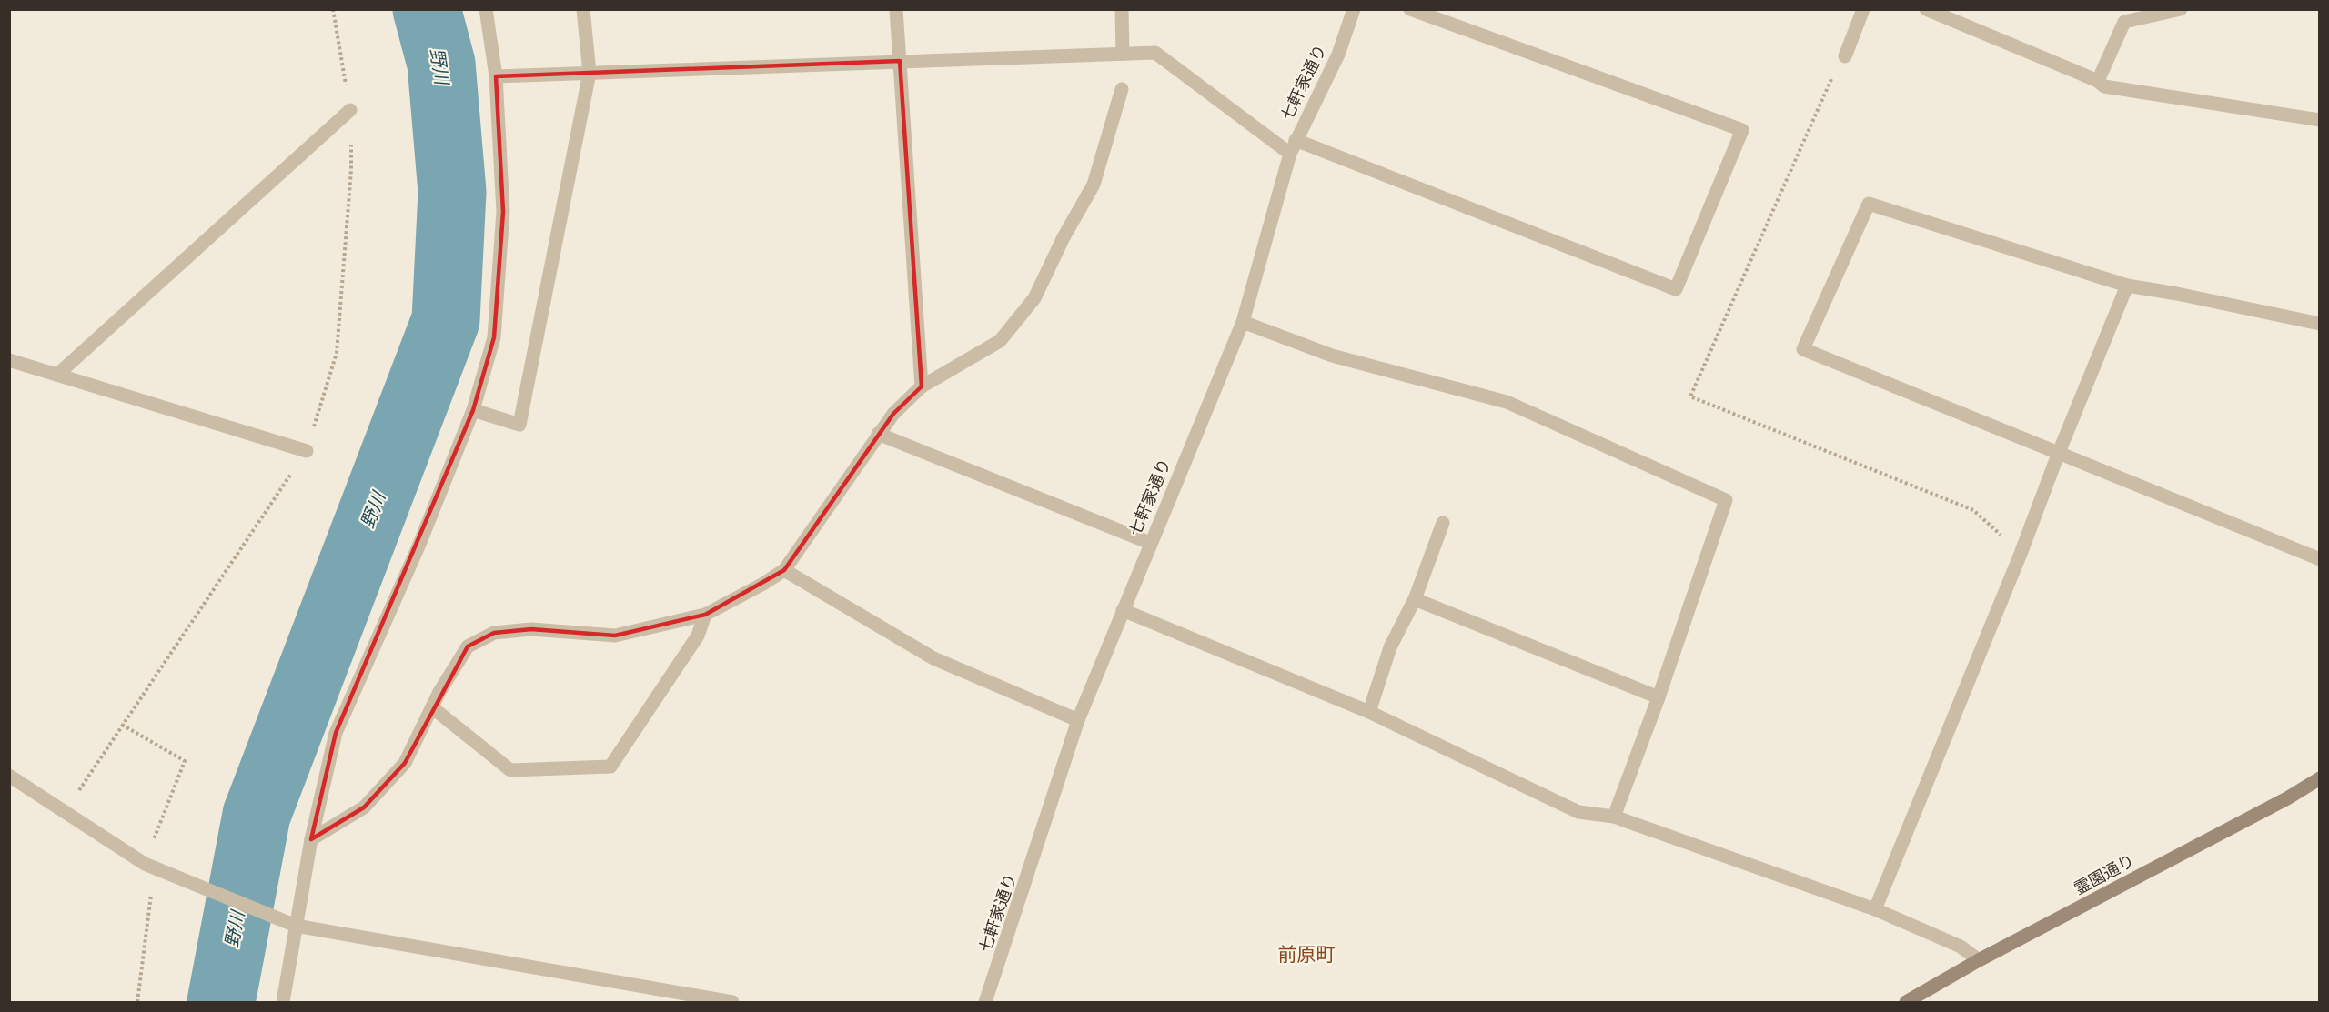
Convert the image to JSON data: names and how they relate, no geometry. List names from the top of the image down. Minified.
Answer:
{"streets":{"street":["七軒家通り","霊園通り"]},"districts":["前原町"],"water":["野川"]}
